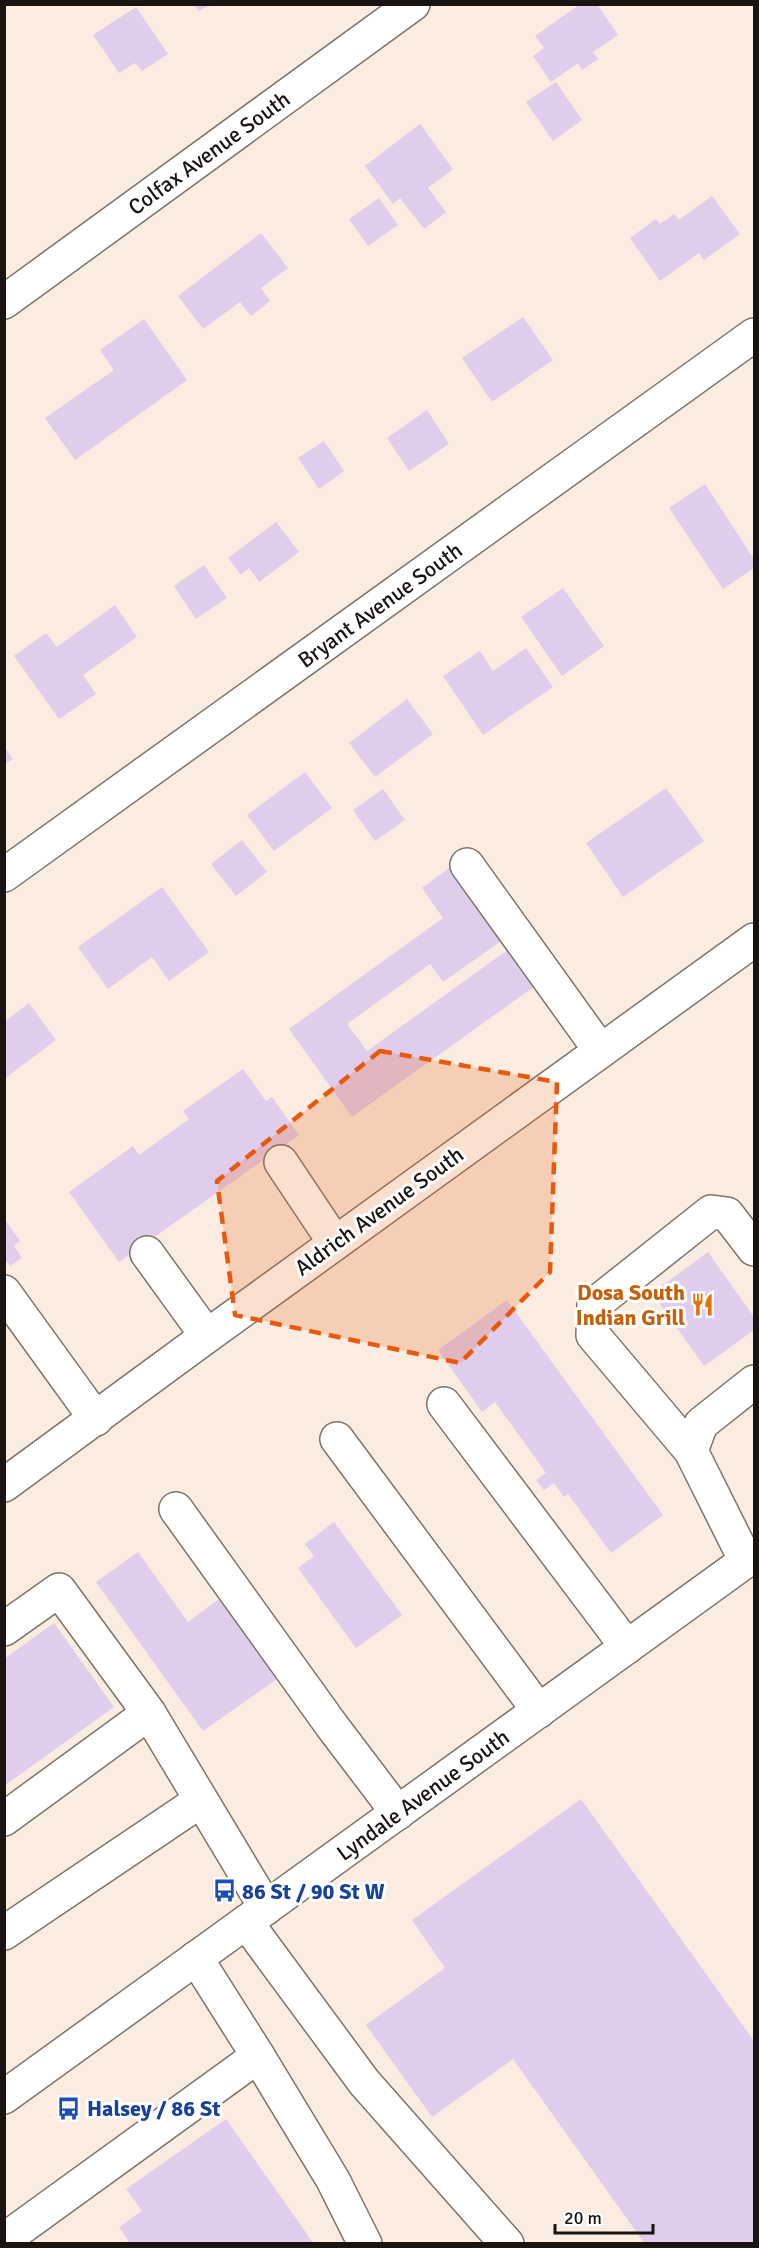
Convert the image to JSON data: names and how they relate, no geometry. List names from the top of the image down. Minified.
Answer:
{"streets":{"street":["Colfax Avenue South","Bryant Avenue South","Aldrich Avenue South","Lyndale Avenue South"]},"places":{"restaurant":["Dosa South Indian Grill"],"bus stop":["86 St / 90 St W","Halsey / 86 St"]},"scale_bar":"20 m"}
